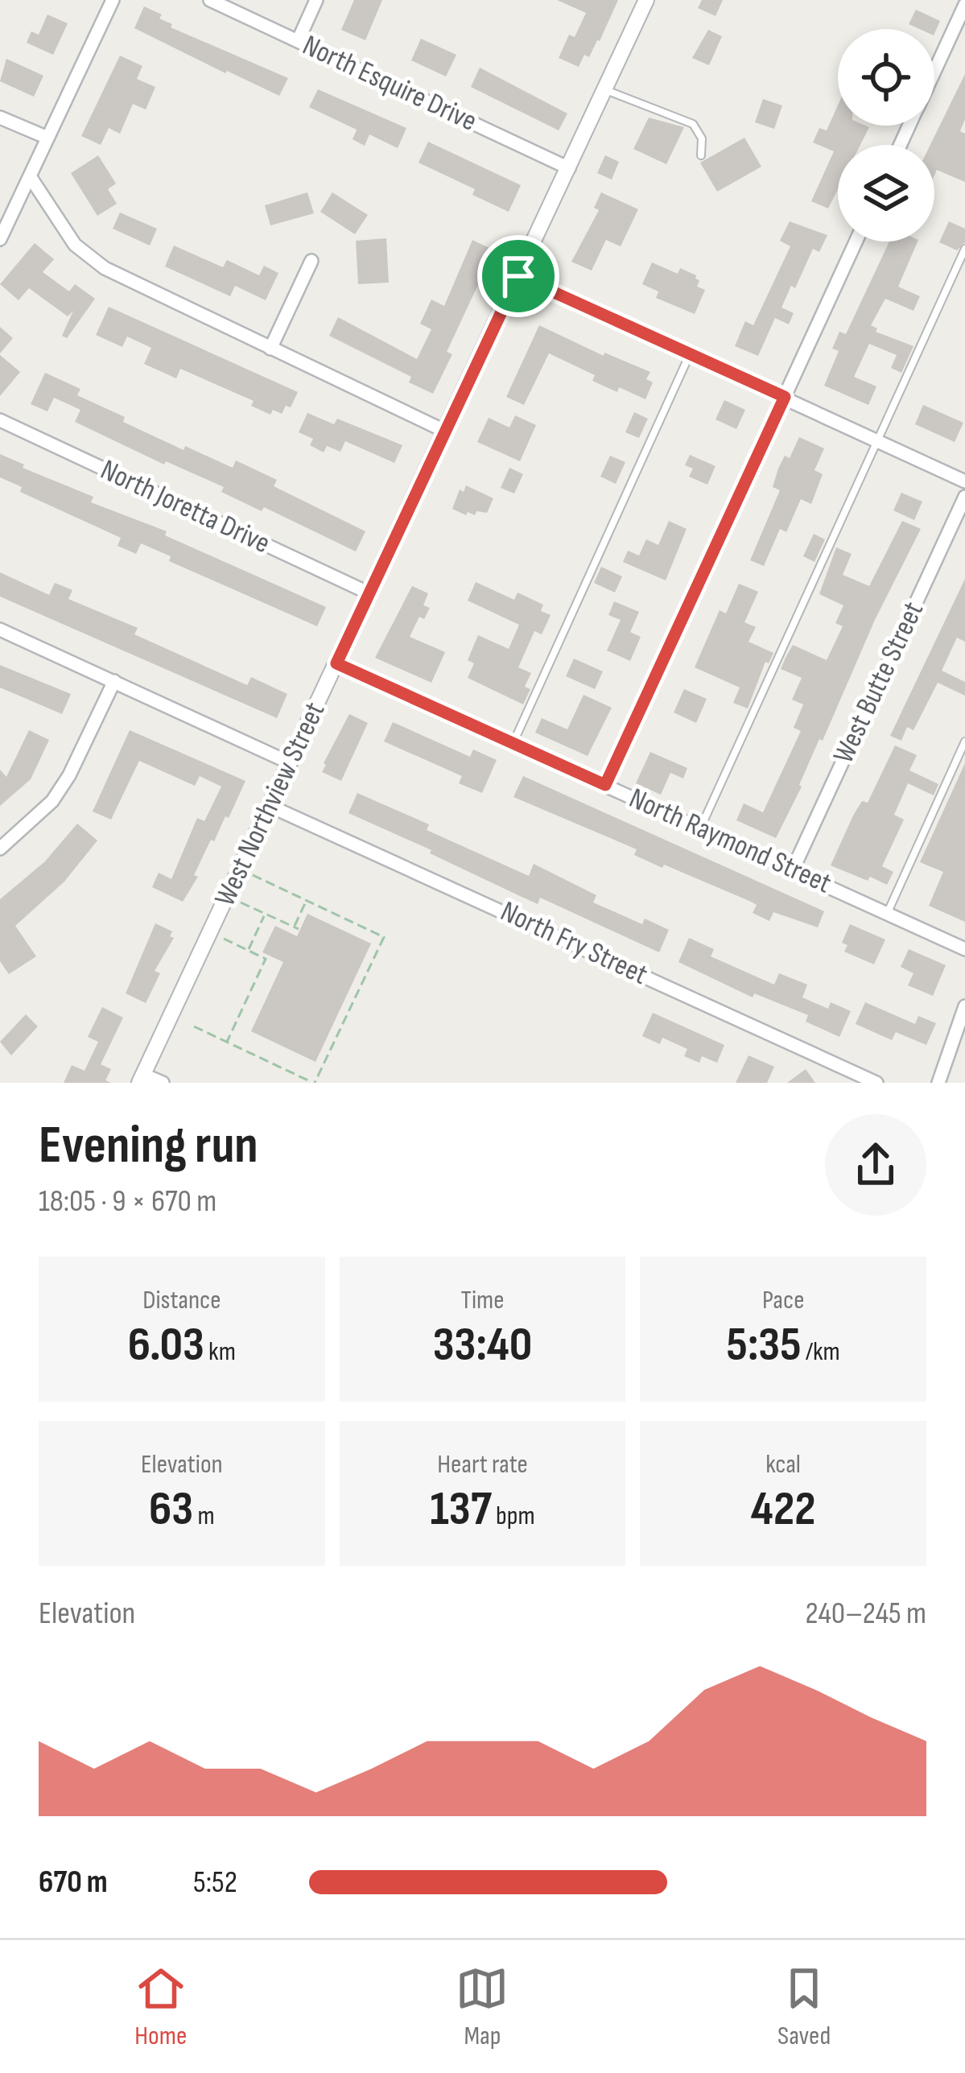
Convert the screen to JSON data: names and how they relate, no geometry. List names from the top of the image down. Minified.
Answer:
{"streets":{"street":["North Esquire Drive","North Joretta Drive","West Butte Street","West Northview Street","North Raymond Street","North Fry Street"]},"crossings":[["North Esquire Drive","West Northview Street"],["North Joretta Drive","West Northview Street"],["West Butte Street","North Raymond Street"],["West Northview Street","North Raymond Street"],["West Northview Street","North Fry Street"]],"page":{"heading":["Evening run","18:05 · 9 × 670 m"],"stats":[["Distance","6.03 km"],["Time","33:40"],["Pace","5:35 /km"],["Elevation","63 m"],["Heart rate","137 bpm"],["kcal","422"]],"chart":["Elevation","240–245 m"],"list":[{"name":"670 m","note":"5:52"}],"tabs":["Home","Map","Saved"]}}
